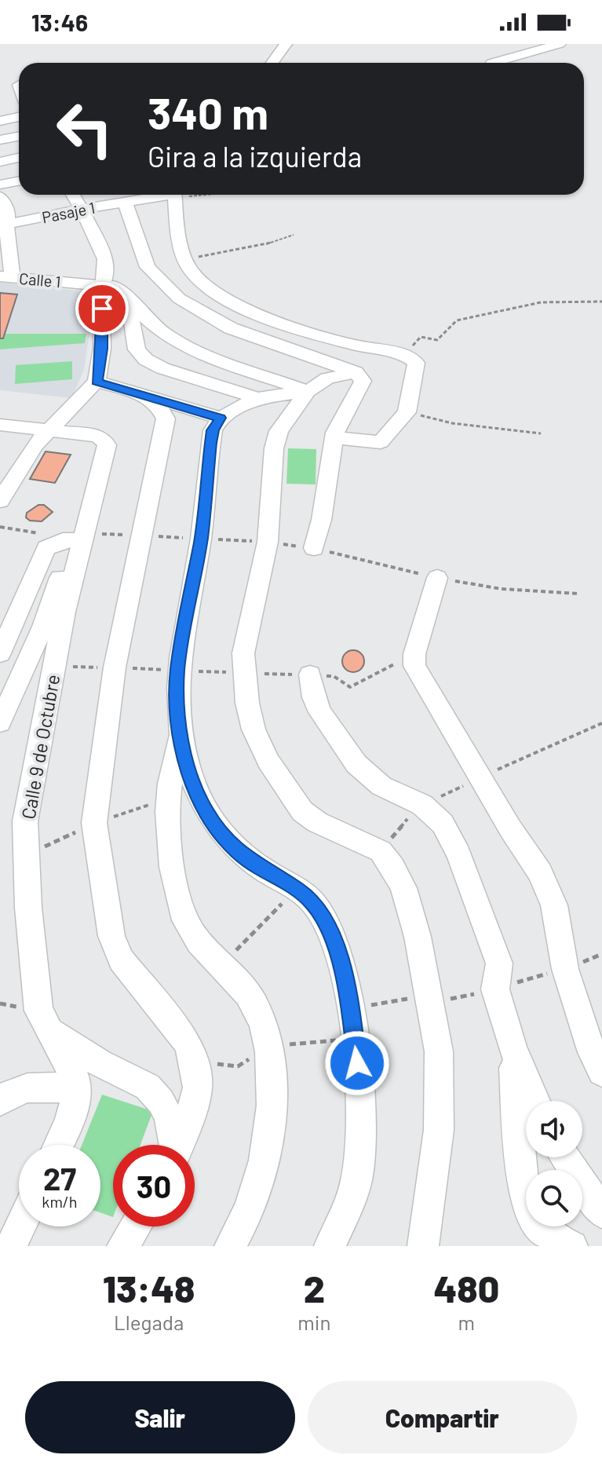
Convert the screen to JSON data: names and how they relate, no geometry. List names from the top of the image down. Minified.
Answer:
{"streets":{"street":["Pasaje 1","Calle 1","Calle 9 de Octubre"]},"page":{"status":"13:46","turn":["340 m","Gira a la izquierda"],"speed":"27 km/h","limit":"30","eta":["13:48","Llegada","2","min","480","m"],"buttons":["Salir","Compartir"]}}
